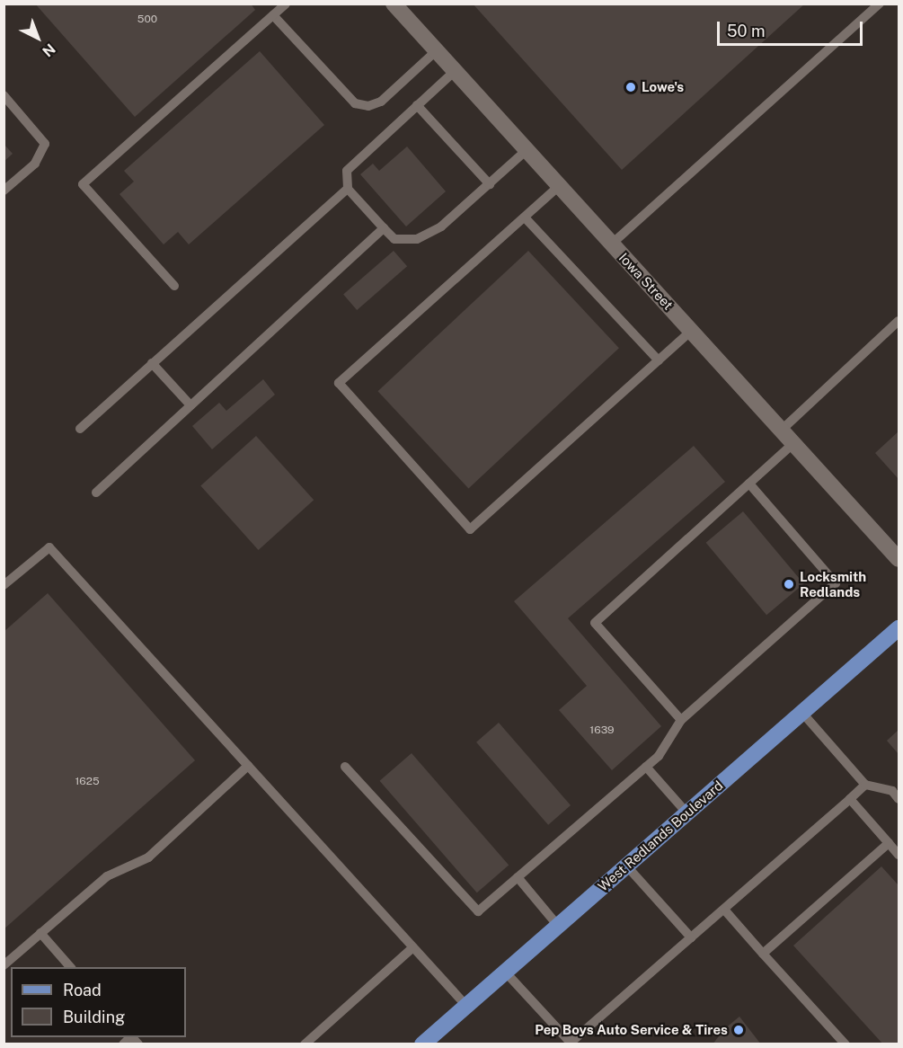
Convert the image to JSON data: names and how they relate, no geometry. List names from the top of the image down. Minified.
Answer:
{"streets":{"main road":["West Redlands Boulevard"],"street":["Iowa Street"]},"places":["Lowe's","Locksmith Redlands","Pep Boys Auto Service & Tires"],"house_numbers":["500","1639","1625"],"legend":["Road","Building"],"scale_bar":"50 m","north":"bottom right"}
